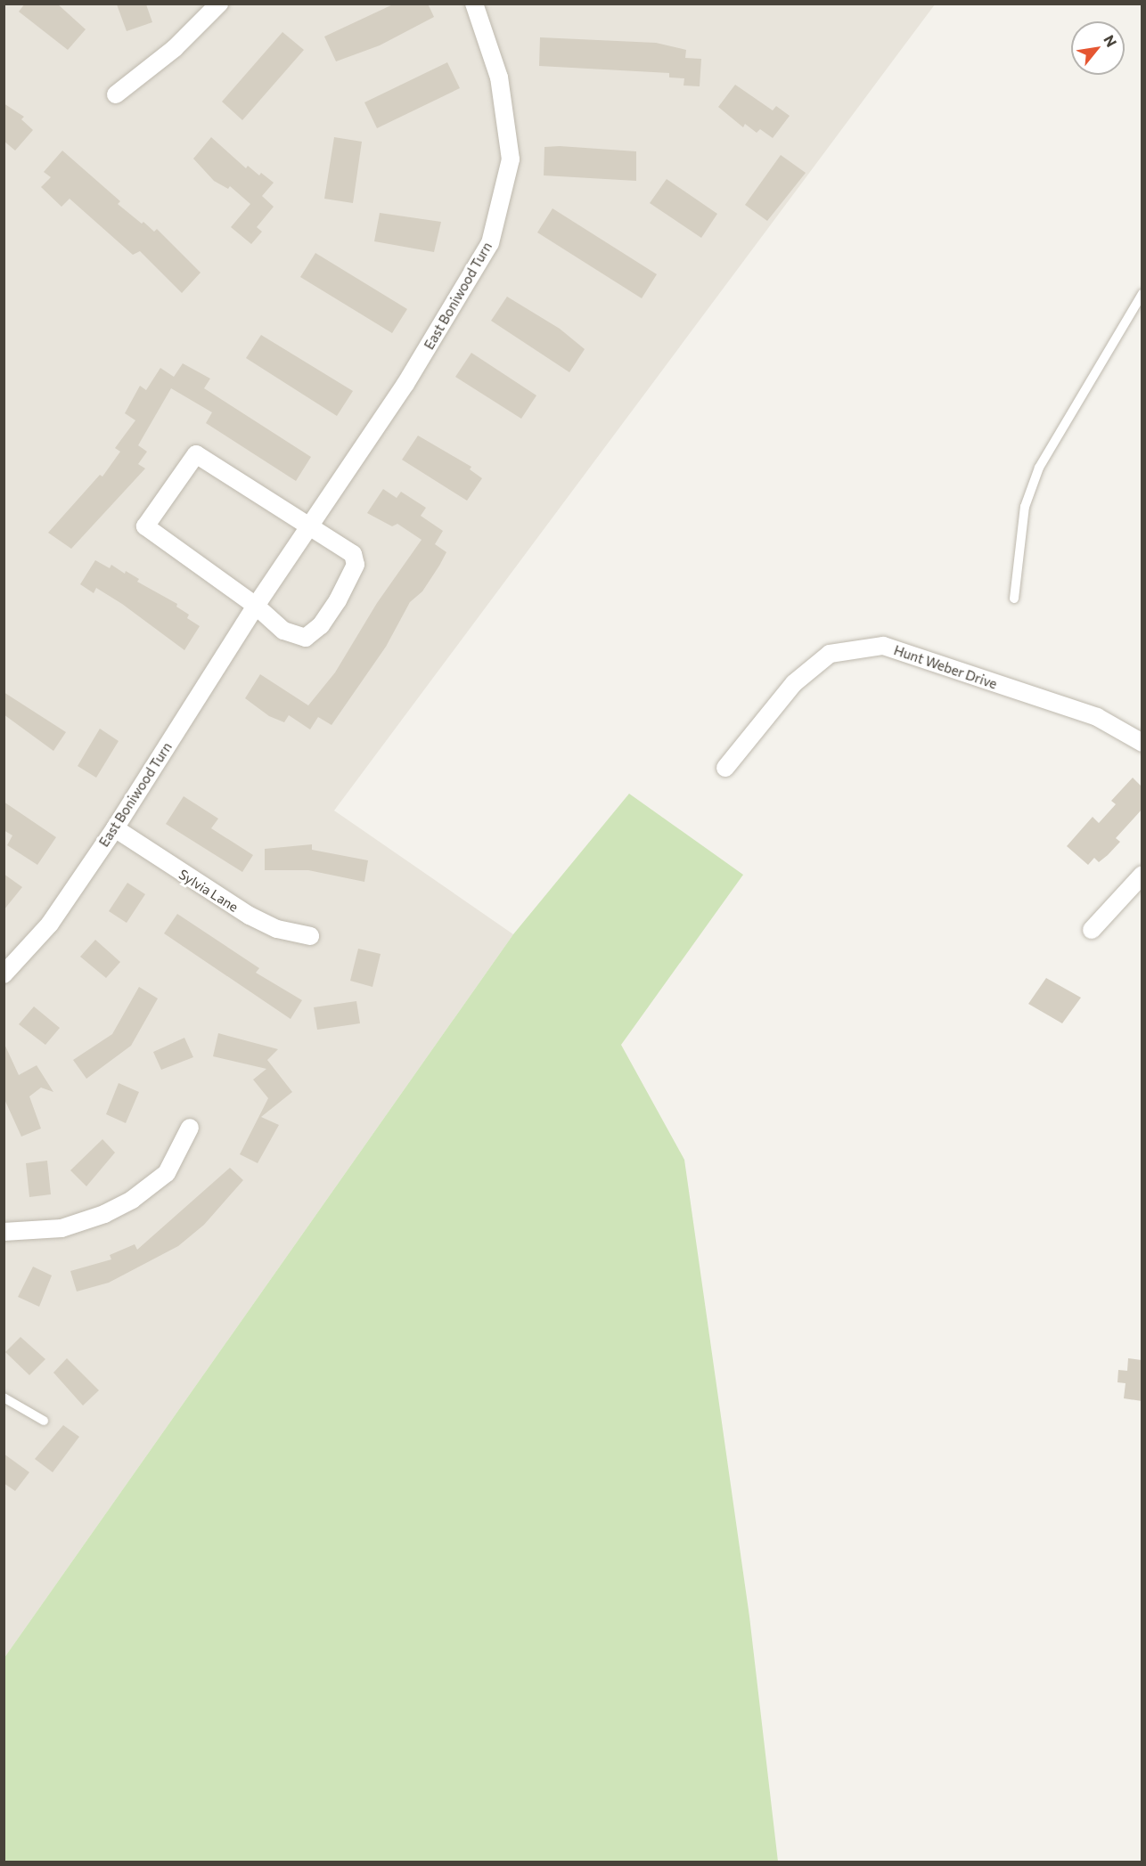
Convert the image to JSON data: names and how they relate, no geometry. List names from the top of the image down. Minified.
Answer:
{"streets":{"street":["East Boniwood Turn","Hunt Weber Drive","Sylvia Lane"]},"crossings":[["East Boniwood Turn","Sylvia Lane"]],"north":"top right"}
